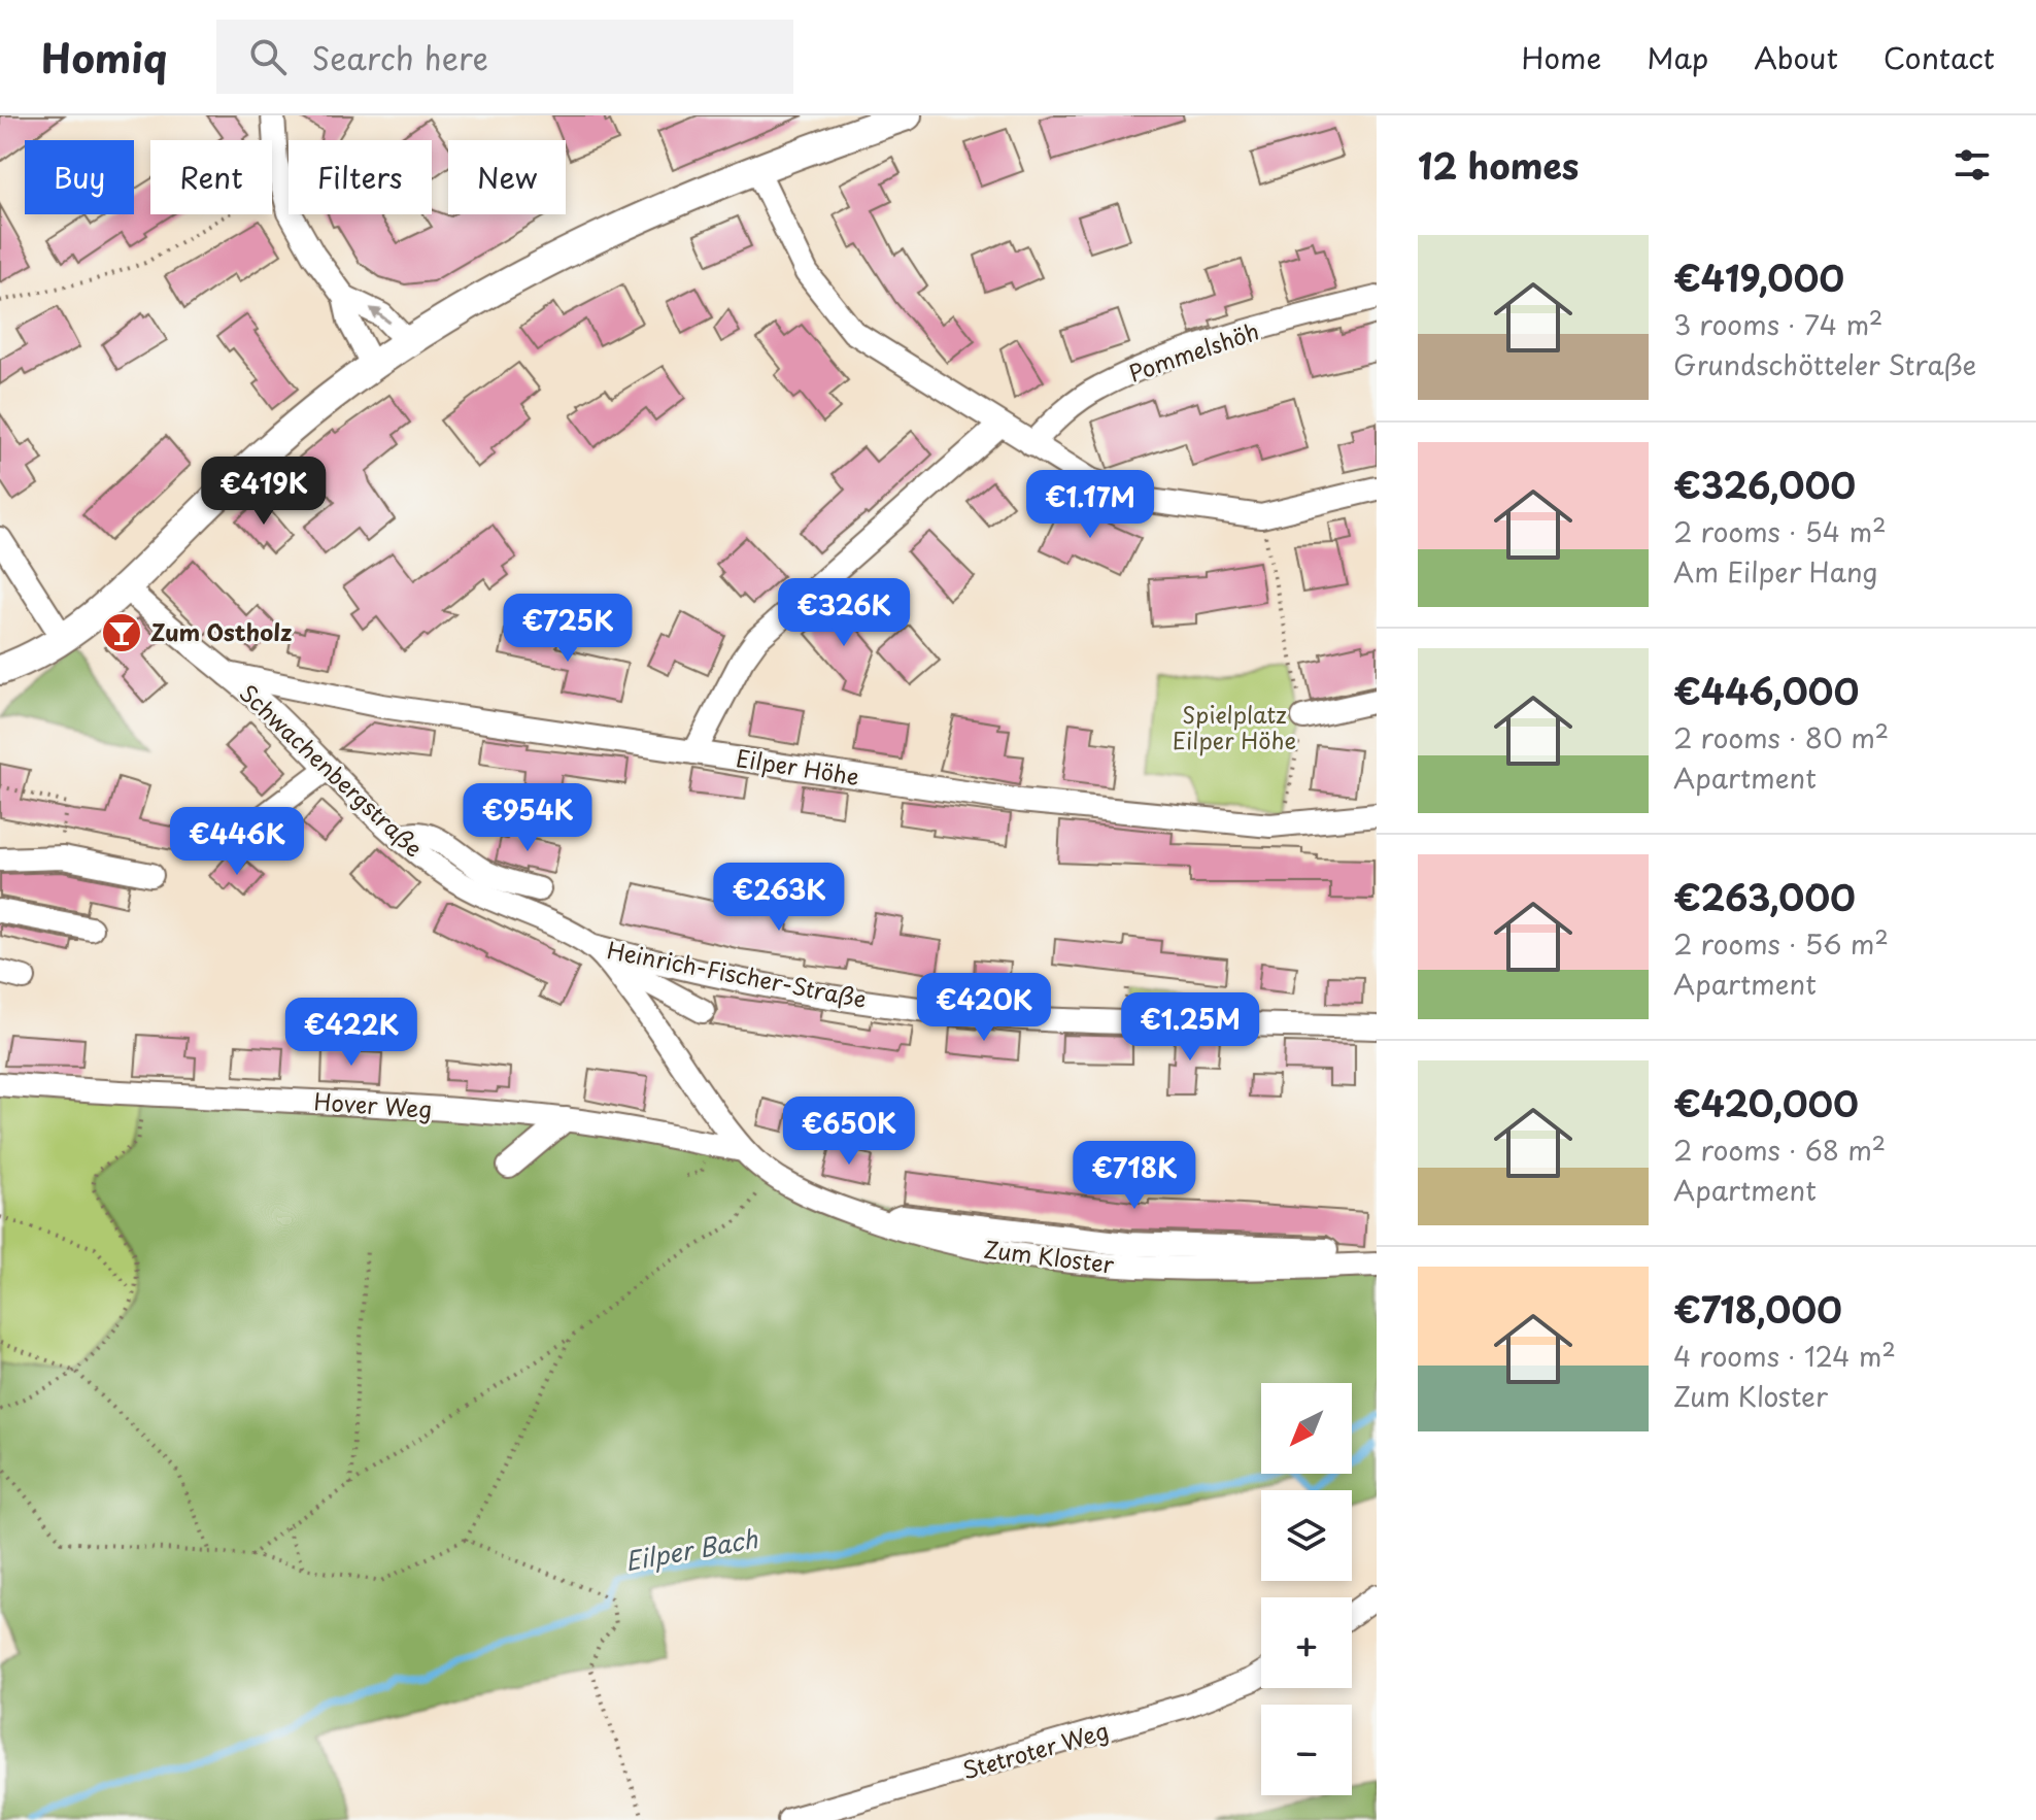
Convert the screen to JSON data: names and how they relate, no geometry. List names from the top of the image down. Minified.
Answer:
{"streets":{"street":["Pommelshöh","Eilper Höhe","Schwachenbergstraße","Heinrich-Fischer-Straße","Hover Weg","Zum Kloster","Stetroter Weg"]},"crossings":[["Eilper Höhe","Schwachenbergstraße"],["Schwachenbergstraße","Heinrich-Fischer-Straße"],["Schwachenbergstraße","Hover Weg"],["Schwachenbergstraße","Zum Kloster"],["Hover Weg","Zum Kloster"]],"water":["Eilper Bach"],"parks":["Spielplatz Eilper Höhe"],"places":{"bar":["Zum Ostholz"]},"north":"bottom left","page":{"header":"Homiq","search":"Search here","nav":["Home","Map","About","Contact"],"heading":"12 homes","chip":["Buy","Rent","Filters","New"],"list":[{"name":"€419,000","note":"3 rooms · 74 m² · Grundschötteler Straße"},{"name":"€326,000","note":"2 rooms · 54 m² · Am Eilper Hang"},{"name":"€446,000","note":"2 rooms · 80 m² · Apartment"},{"name":"€263,000","note":"2 rooms · 56 m² · Apartment"},{"name":"€420,000","note":"2 rooms · 68 m² · Apartment"},{"name":"€718,000","note":"4 rooms · 124 m² · Zum Kloster"}],"price":["€419K","€1.17M","€326K","€725K","€954K","€446K","€263K","€420K","€1.25M","€422K","€650K","€718K"],"map_buttons":["+","−"]}}
